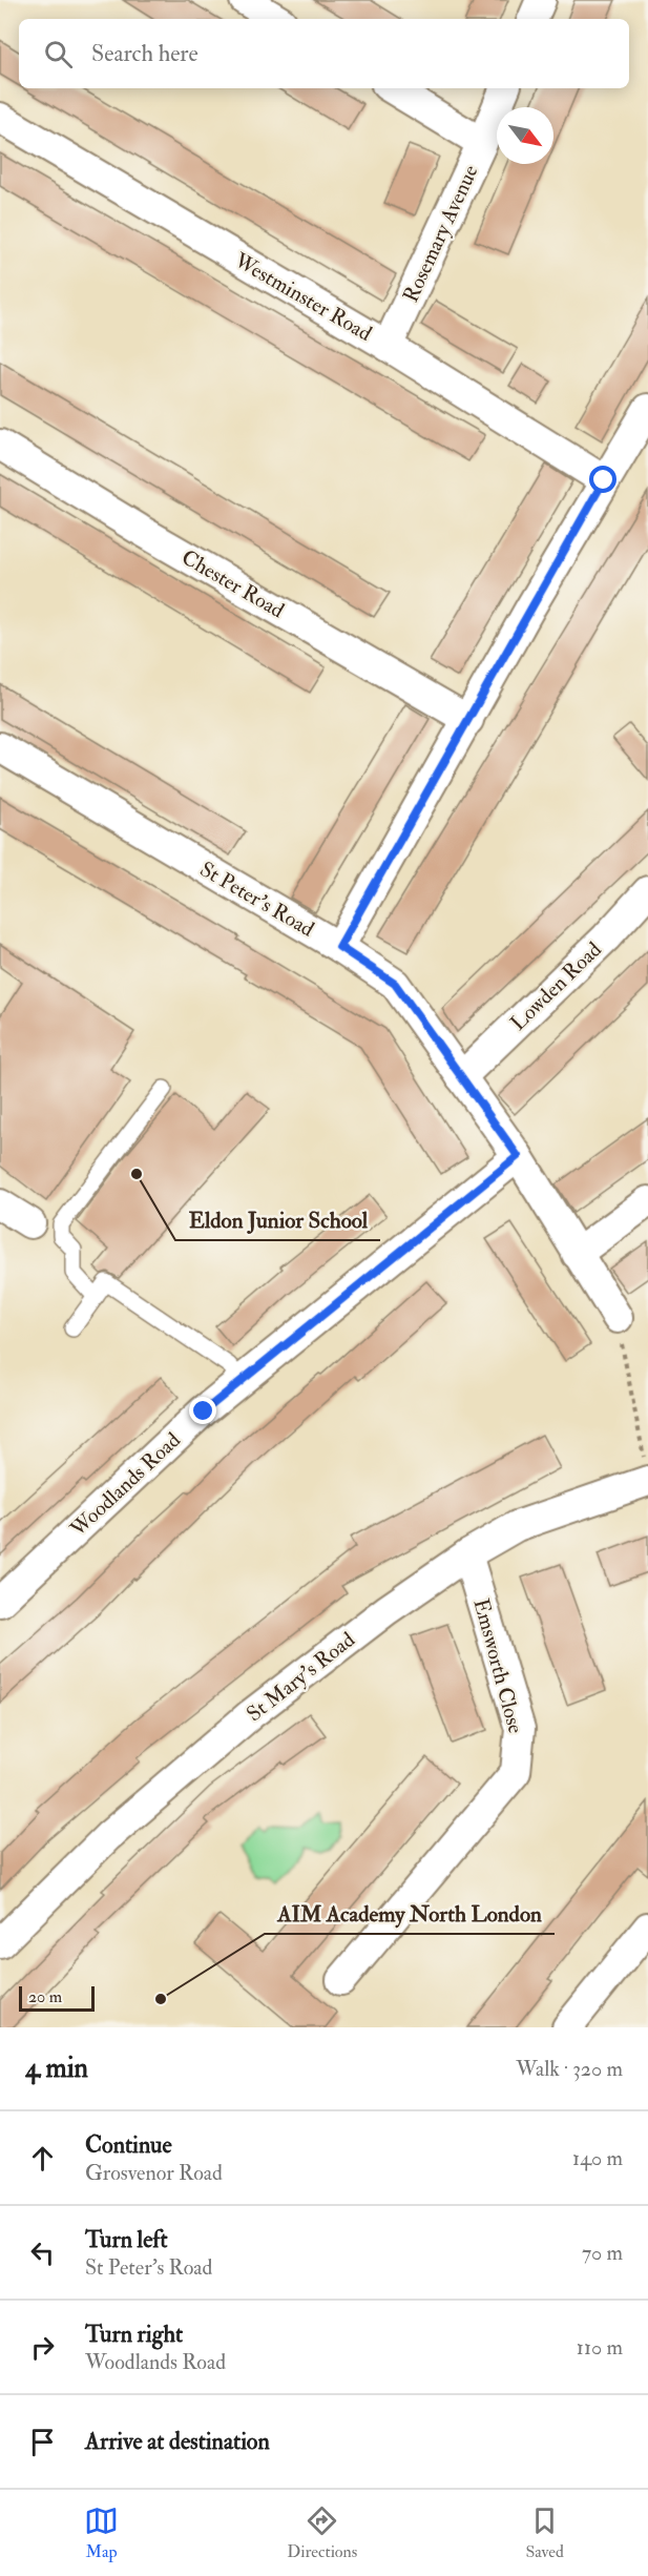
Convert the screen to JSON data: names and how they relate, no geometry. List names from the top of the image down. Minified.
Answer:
{"streets":{"street":["Rosemary Avenue","Westminster Road","Chester Road","St Peter's Road","Lowden Road","Woodlands Road","Emsworth Close","St Mary's Road"]},"crossings":[["Rosemary Avenue","Westminster Road"],["St Peter's Road","Lowden Road"],["St Peter's Road","Woodlands Road"],["Emsworth Close","St Mary's Road"]],"places":["Eldon Junior School","AIM Academy North London"],"scale_bar":"20 m","north":"bottom right","page":{"search":"Search here","scale":"20 m","heading":["4 min","Walk · 320 m"],"list":[["Continue","Grosvenor Road","140 m"],["Turn left","St Peter's Road","70 m"],["Turn right","Woodlands Road","110 m"],"Arrive at destination"],"nav":["Map","Directions","Saved"]}}
